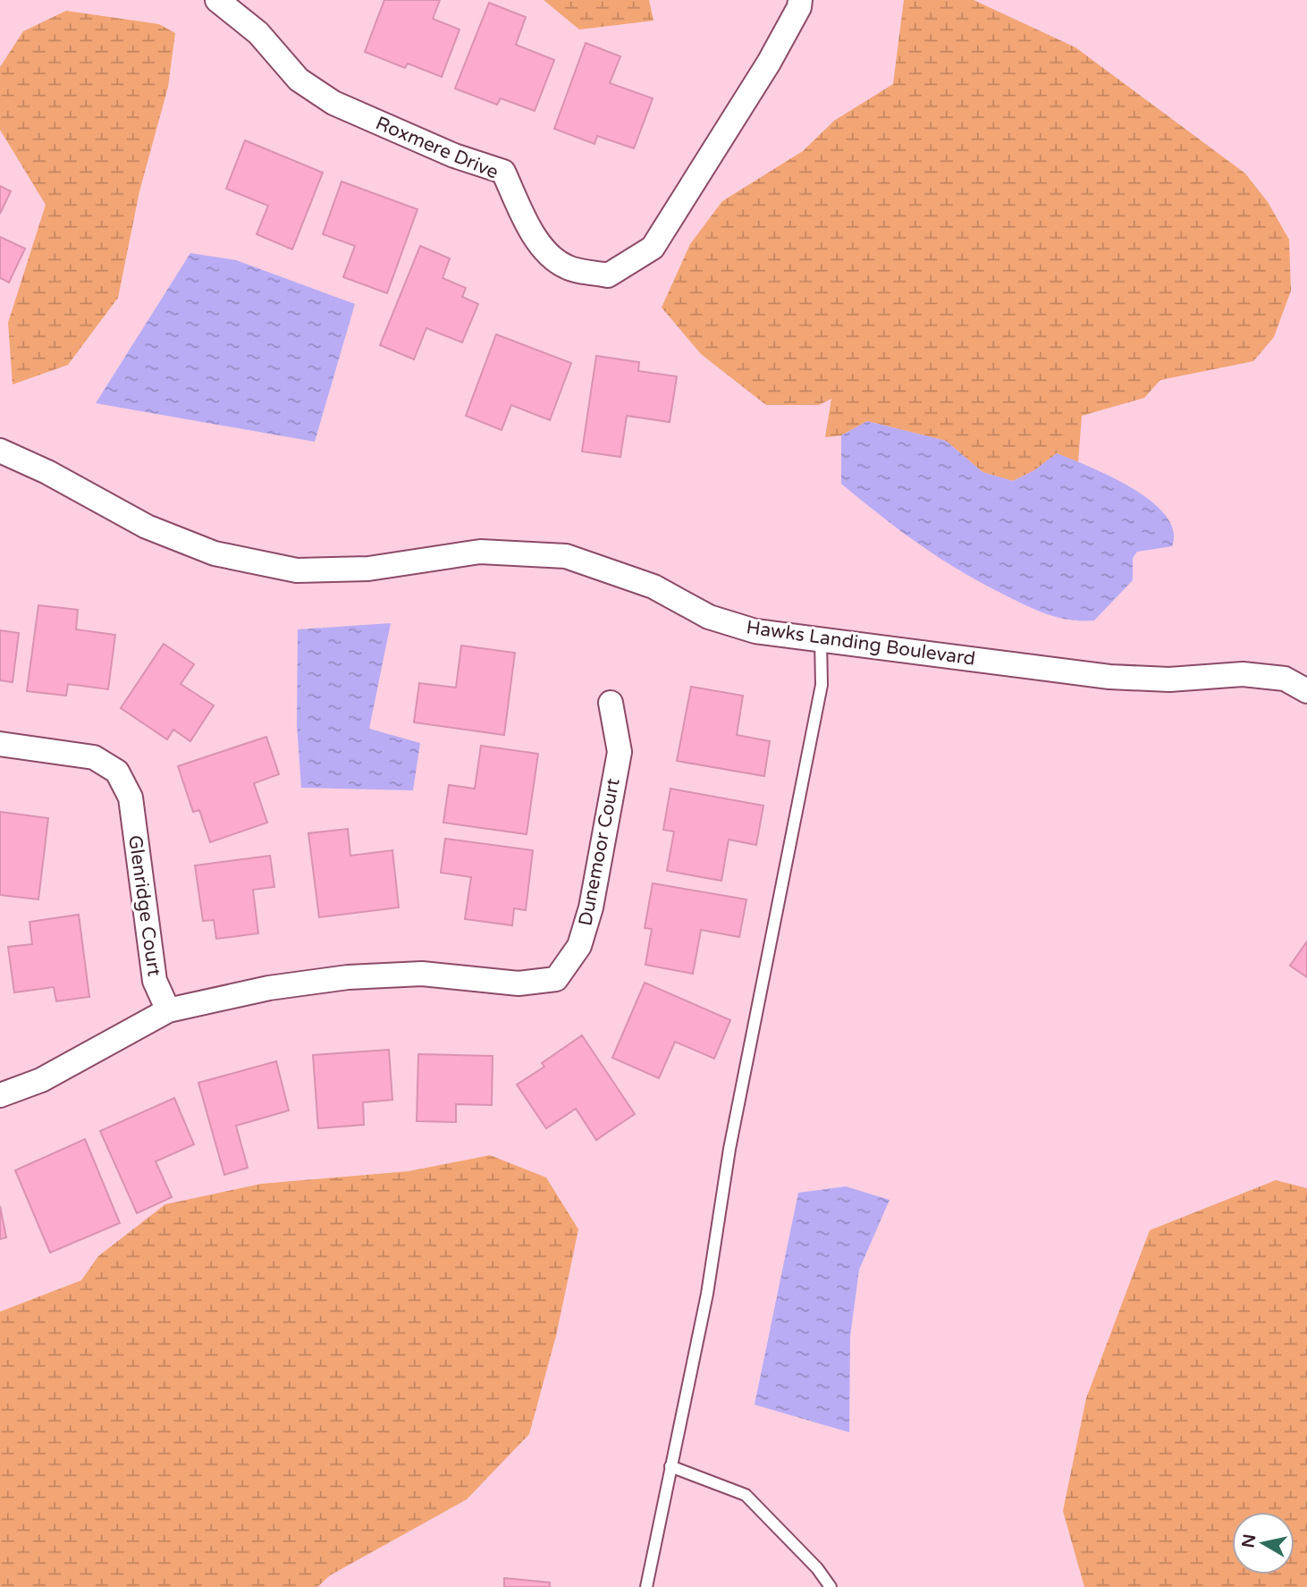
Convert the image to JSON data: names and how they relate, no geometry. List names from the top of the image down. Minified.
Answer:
{"streets":{"street":["Roxmere Drive","Hawks Landing Boulevard","Dunemoor Court","Glenridge Court"]},"crossings":[["Dunemoor Court","Glenridge Court"]],"north":"left"}
